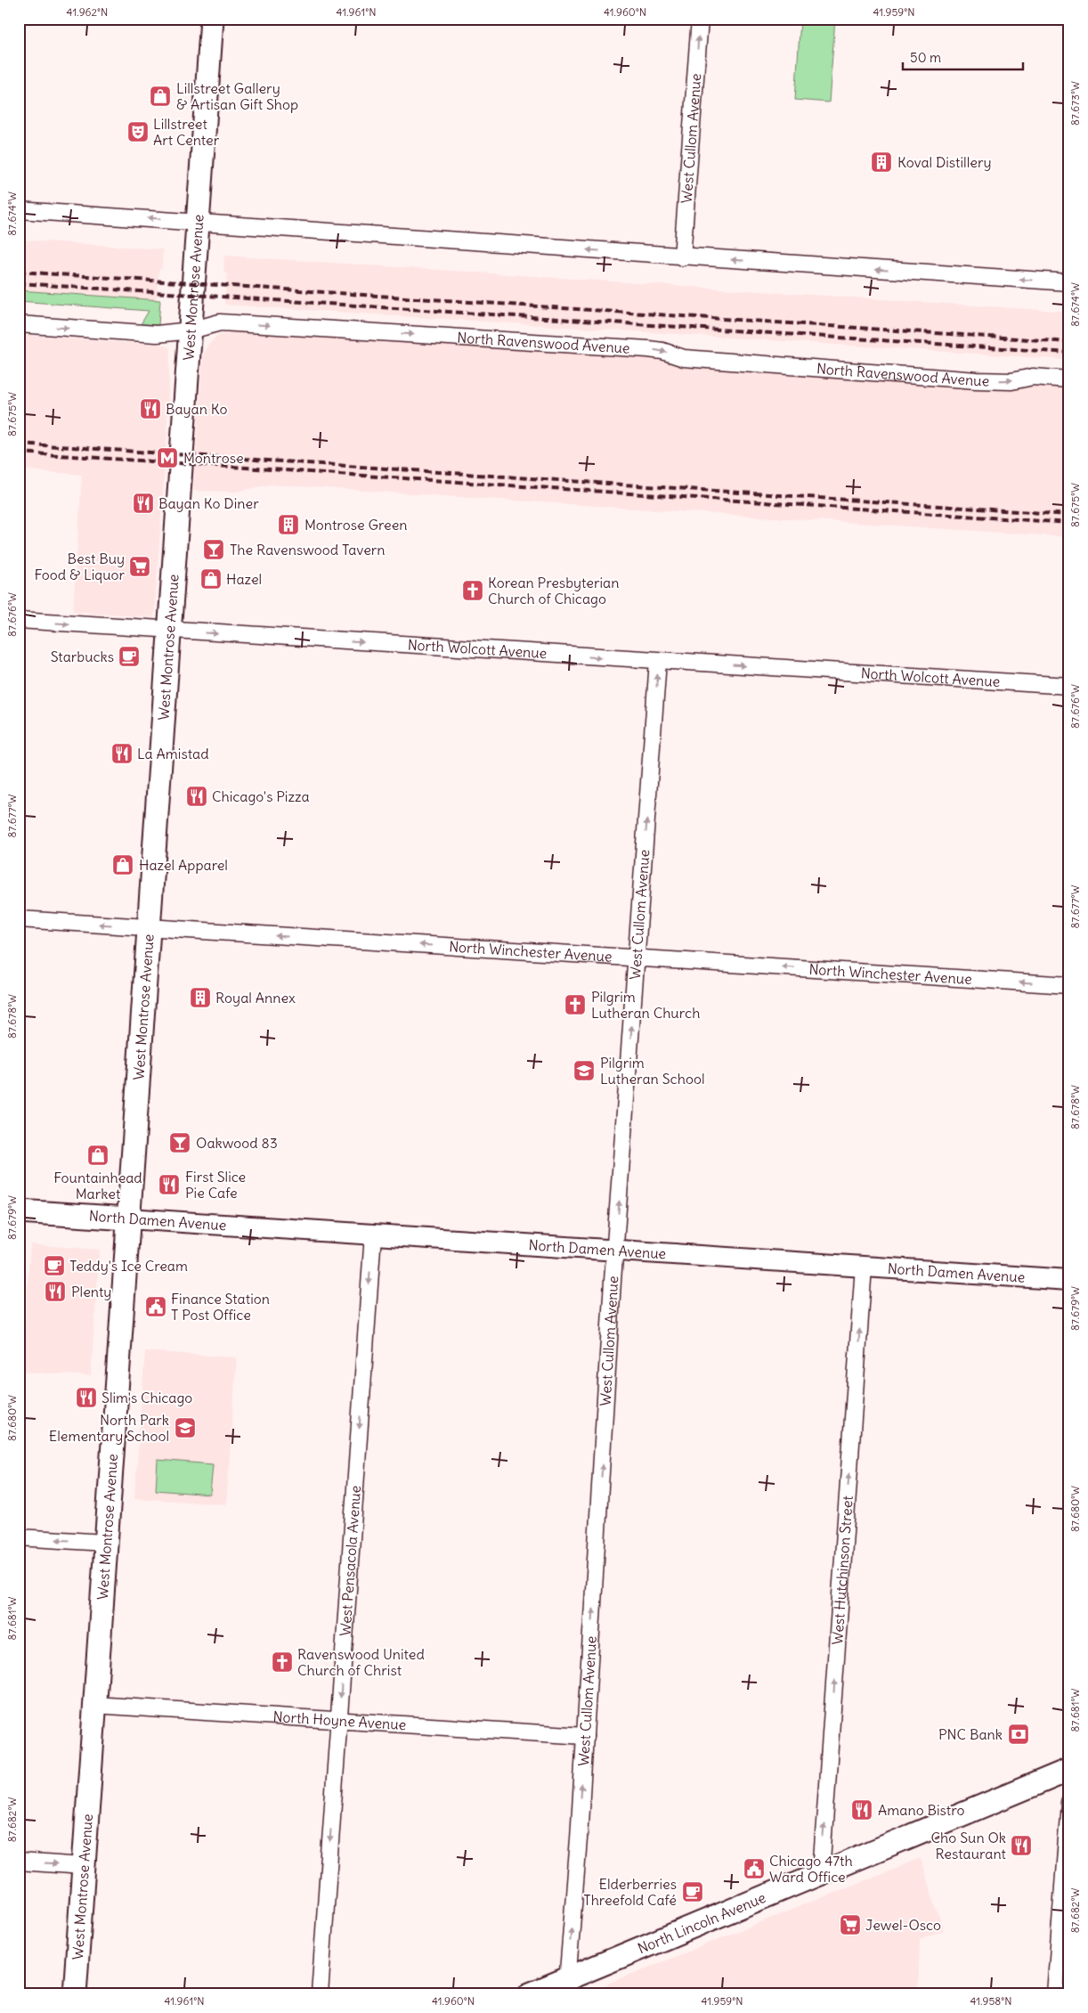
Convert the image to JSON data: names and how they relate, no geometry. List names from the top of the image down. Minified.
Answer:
{"streets":{"main road":["West Montrose Avenue","North Damen Avenue","North Lincoln Avenue"],"street":["West Cullom Avenue","North Ravenswood Avenue","North Wolcott Avenue","North Winchester Avenue","West Pensacola Avenue","West Hutchinson Street","North Hoyne Avenue"]},"crossings":[["West Cullom Avenue","North Wolcott Avenue"],["West Cullom Avenue","North Winchester Avenue"],["West Cullom Avenue","North Damen Avenue"],["West Cullom Avenue","North Hoyne Avenue"],["West Cullom Avenue","North Lincoln Avenue"],["West Montrose Avenue","North Ravenswood Avenue"],["West Montrose Avenue","North Wolcott Avenue"],["West Montrose Avenue","North Winchester Avenue"],["West Montrose Avenue","North Damen Avenue"],["West Montrose Avenue","North Hoyne Avenue"],["North Damen Avenue","West Pensacola Avenue"],["North Damen Avenue","West Hutchinson Street"],["West Pensacola Avenue","North Hoyne Avenue"],["West Hutchinson Street","North Lincoln Avenue"]],"one_way":["West Cullom Avenue","North Wolcott Avenue","North Winchester Avenue","West Pensacola Avenue","West Hutchinson Street"],"places":{"shop":["Lillstreet Gallery & Artisan Gift Shop","Hazel","Hazel Apparel","Fountainhead Market"],"theatre":["Lillstreet Art Center"],"building":["Koval Distillery","Montrose Green","Royal Annex"],"restaurant":["Bayan Ko","Bayan Ko Diner","La Amistad","Chicago's Pizza","First Slice Pie Cafe","Plenty","Slim's Chicago","Amano Bistro","Cho Sun Ok Restaurant"],"metro station":["Montrose"],"bar":["The Ravenswood Tavern","Oakwood 83"],"supermarket":["Best Buy Food & Liquor","Jewel-Osco"],"church":["Korean Presbyterian Church of Chicago","Pilgrim Lutheran Church","Ravenswood United Church of Christ"],"cafe":["Starbucks","Teddy's Ice Cream","Elderberries Threefold Café"],"school or university":["Pilgrim Lutheran School","North Park Elementary School"],"public building":["Finance Station T Post Office","Chicago 47th Ward Office"],"bank":["PNC Bank"]},"scale_bar":"50 m","coordinates":["41.962°N","41.961°N","41.960°N","41.959°N","87.673°W","87.674°W","87.675°W","87.676°W","87.677°W","87.678°W","87.679°W","87.680°W","87.681°W","87.682°W","41.958°N"]}
